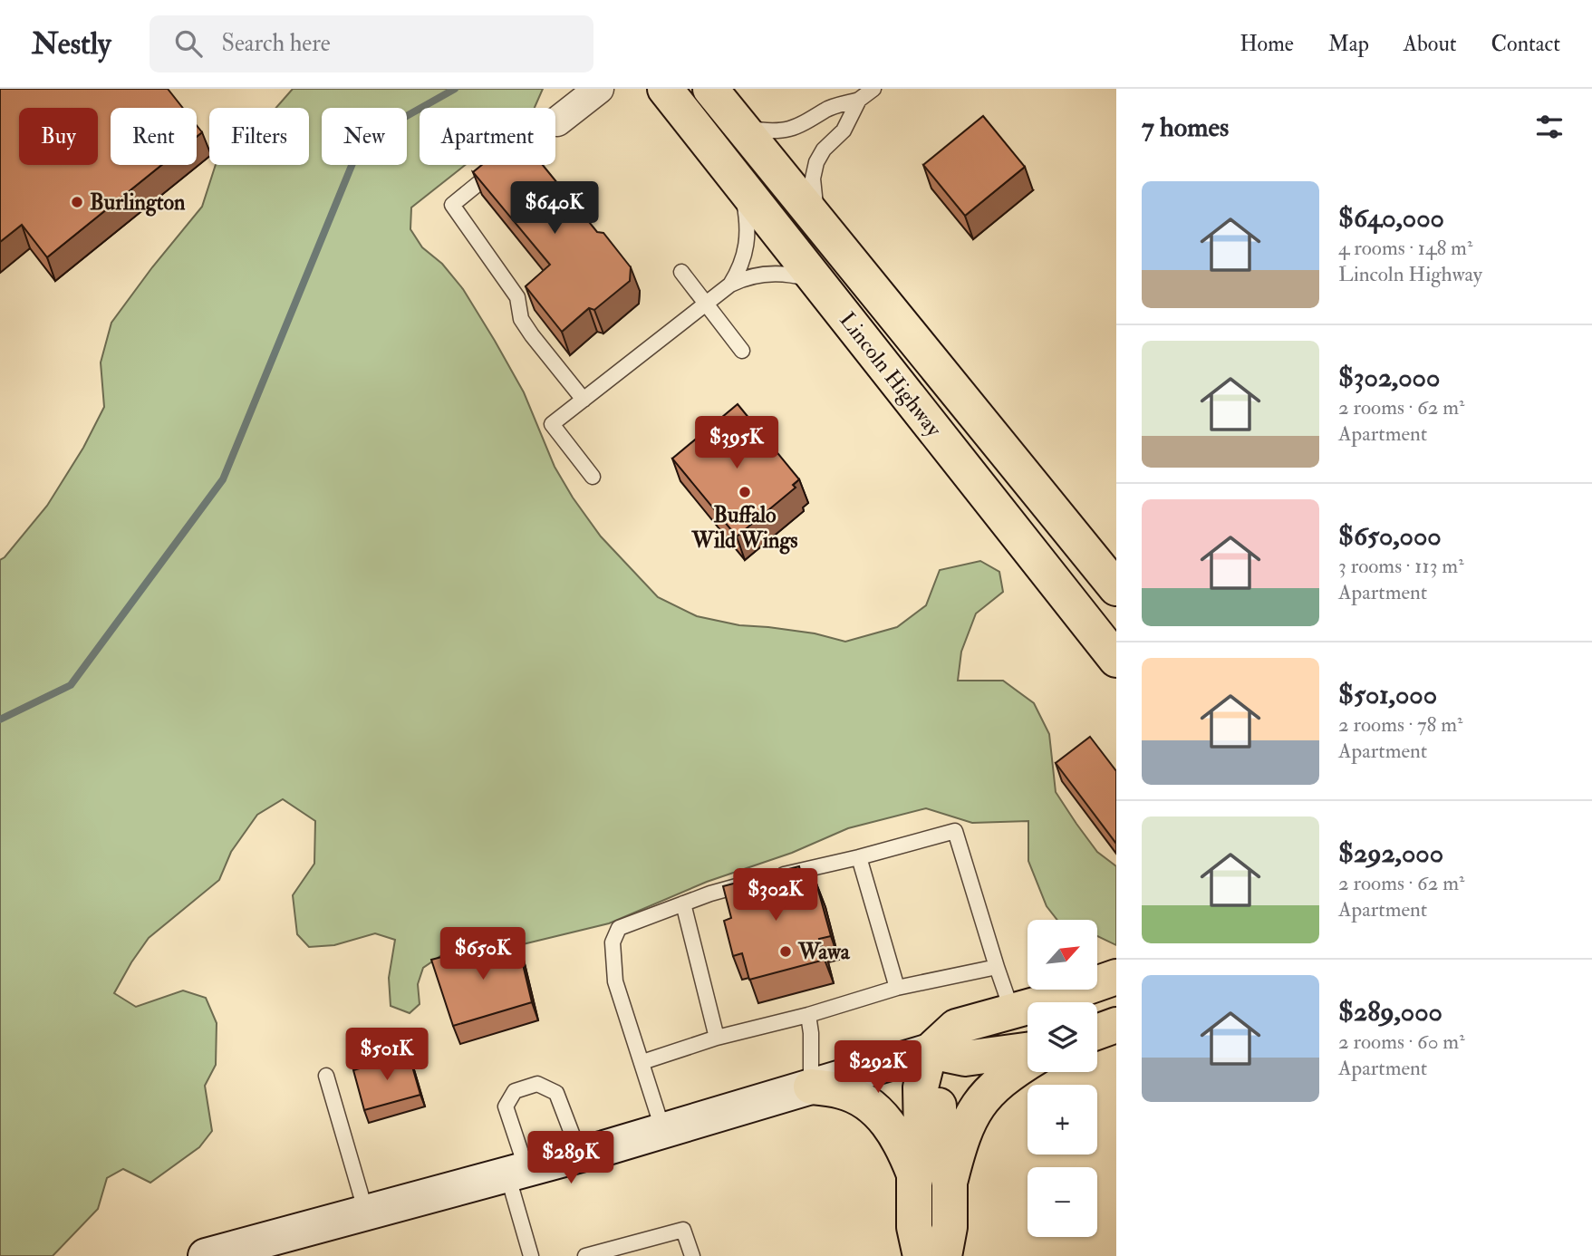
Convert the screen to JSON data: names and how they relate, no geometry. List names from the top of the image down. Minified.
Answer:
{"streets":{"main road":["Lincoln Highway"]},"places":["Burlington","Buffalo Wild Wings","Wawa"],"north":"top right","page":{"header":"Nestly","search":"Search here","nav":["Home","Map","About","Contact"],"heading":"7 homes","chip":["Buy","Rent","Filters","New","Apartment"],"list":[{"name":"$640,000","note":"4 rooms · 148 m² · Lincoln Highway"},{"name":"$302,000","note":"2 rooms · 62 m² · Apartment"},{"name":"$650,000","note":"3 rooms · 113 m² · Apartment"},{"name":"$501,000","note":"2 rooms · 78 m² · Apartment"},{"name":"$292,000","note":"2 rooms · 62 m² · Apartment"},{"name":"$289,000","note":"2 rooms · 60 m² · Apartment"}],"price":["$640K","$395K","$302K","$650K","$501K","$292K","$289K"],"map_buttons":["+","−"]}}
